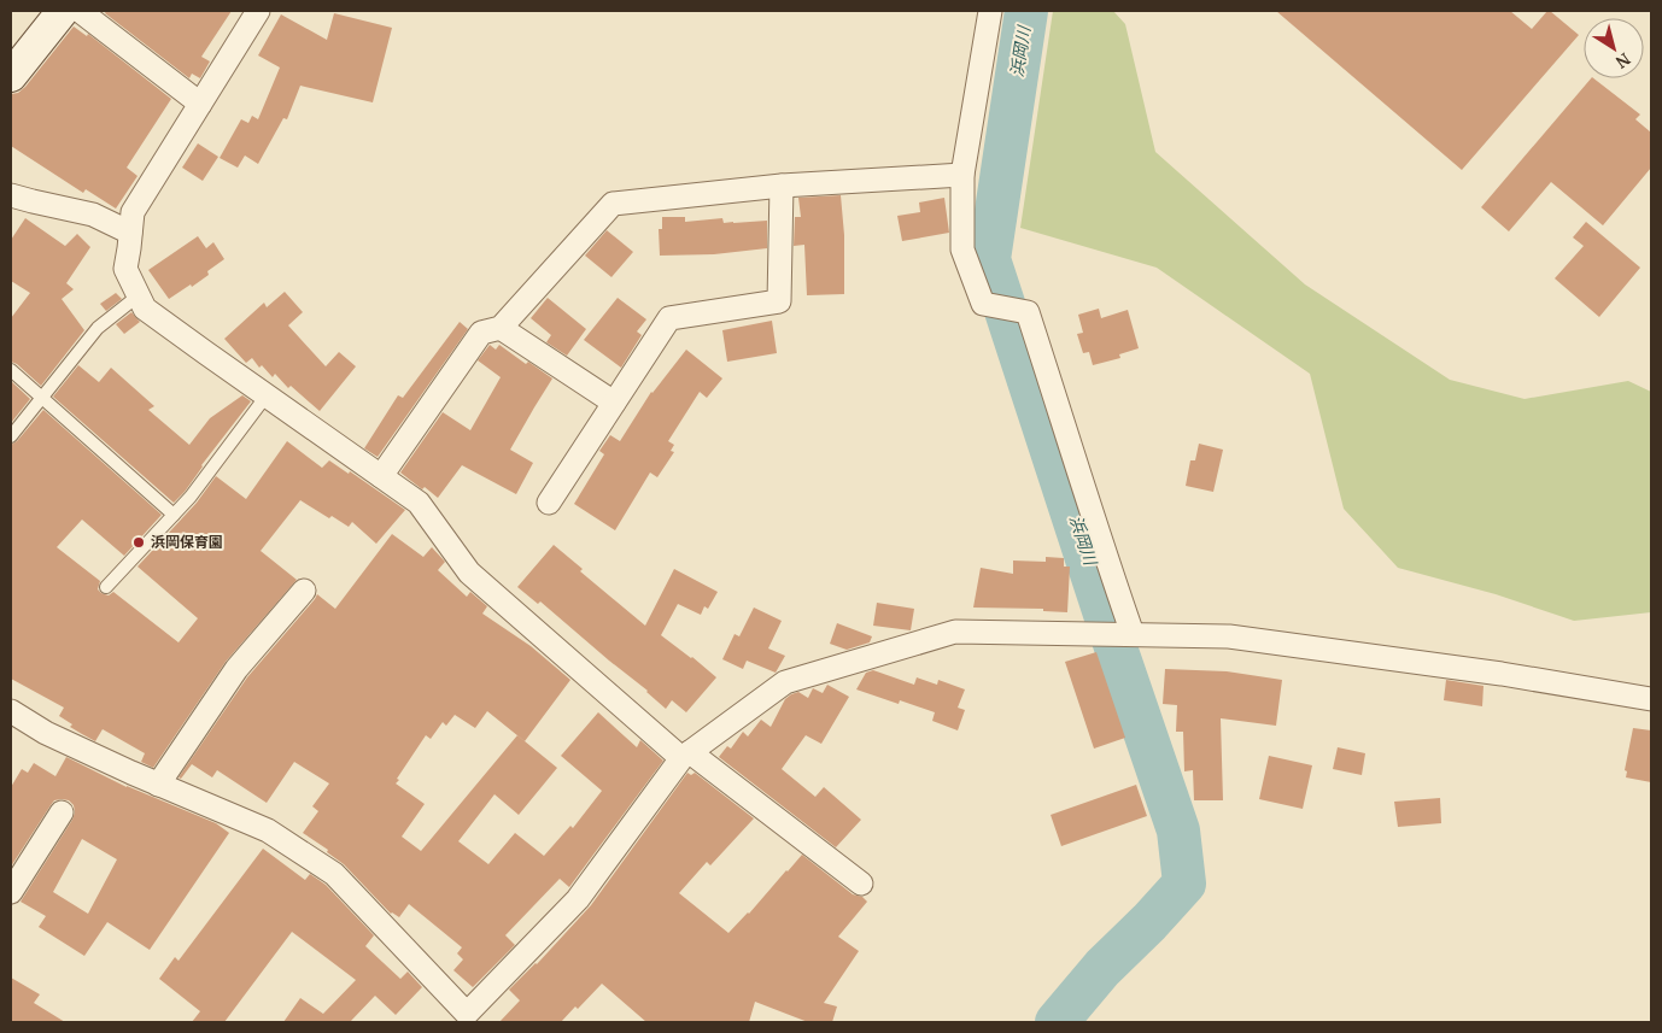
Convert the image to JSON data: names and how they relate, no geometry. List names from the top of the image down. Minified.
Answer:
{"water":["浜岡川"],"places":["浜岡保育園"],"north":"bottom right"}
